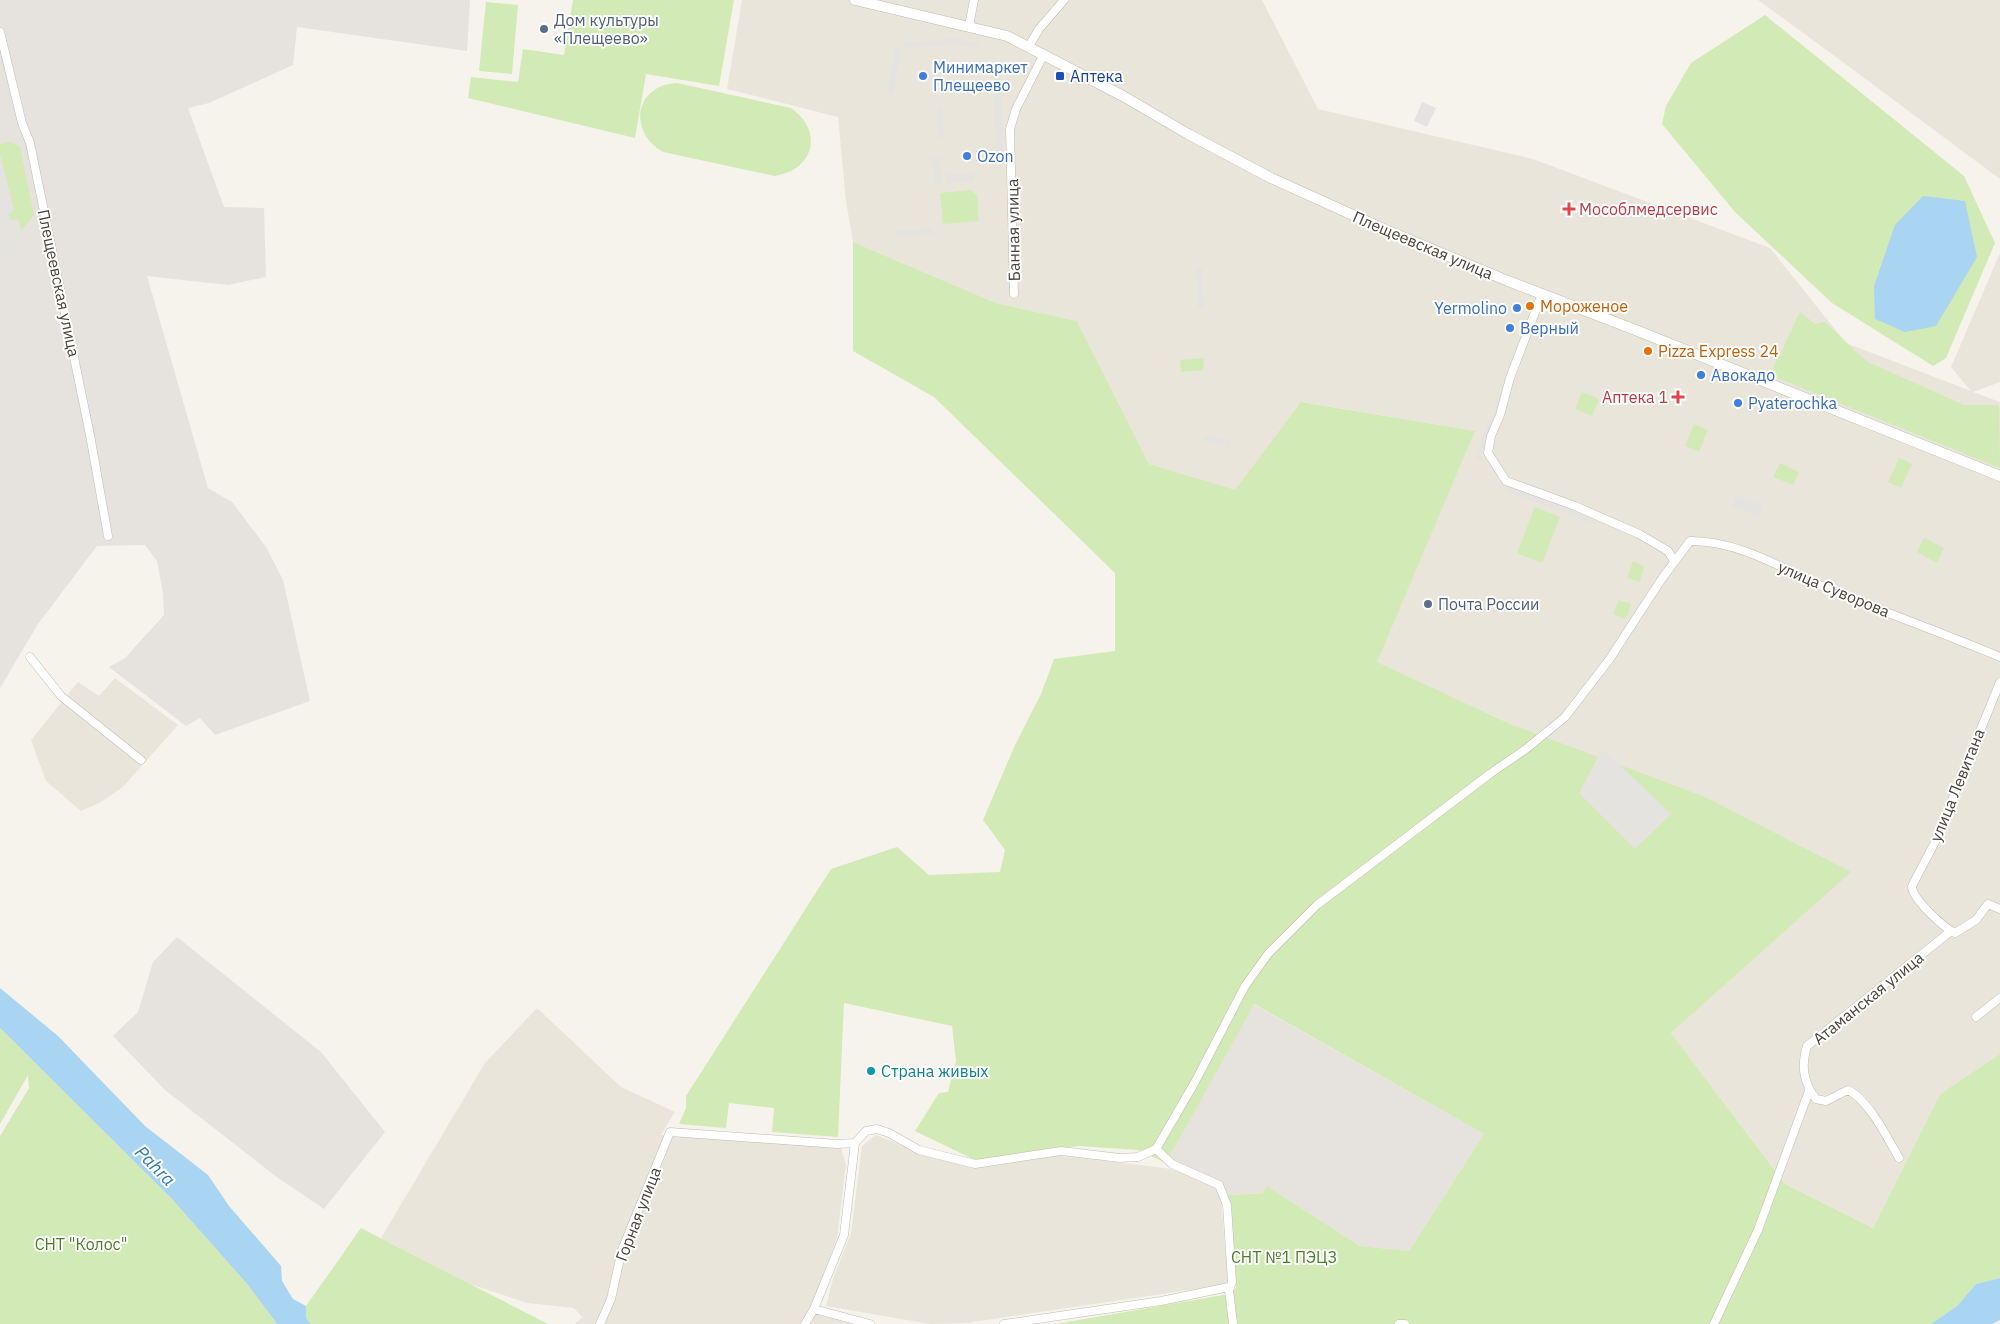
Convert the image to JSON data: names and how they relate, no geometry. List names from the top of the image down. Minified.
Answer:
{"streets":{"street":["Банная улица","Плещеевская улица","улица Суворова","улица Левитана","Атаманская улица","Горная улица"]},"crossings":[["Банная улица","Плещеевская улица"],["улица Левитана","Атаманская улица"]],"water":["Pahra"],"parks":["СНТ \"Колос\"","СНТ №1 ПЭЦЗ"],"places":{"other":["Дом культуры «Плещеево»","Минимаркет Плещеево","Ozon","Мороженое","Yermolino","Верный","Pizza Express 24","Авокадо","Pyaterochka","Почта России","Страна живых"],"transit":["Аптека"],"health":["Мособлмедсервис","Аптека 1"]}}
